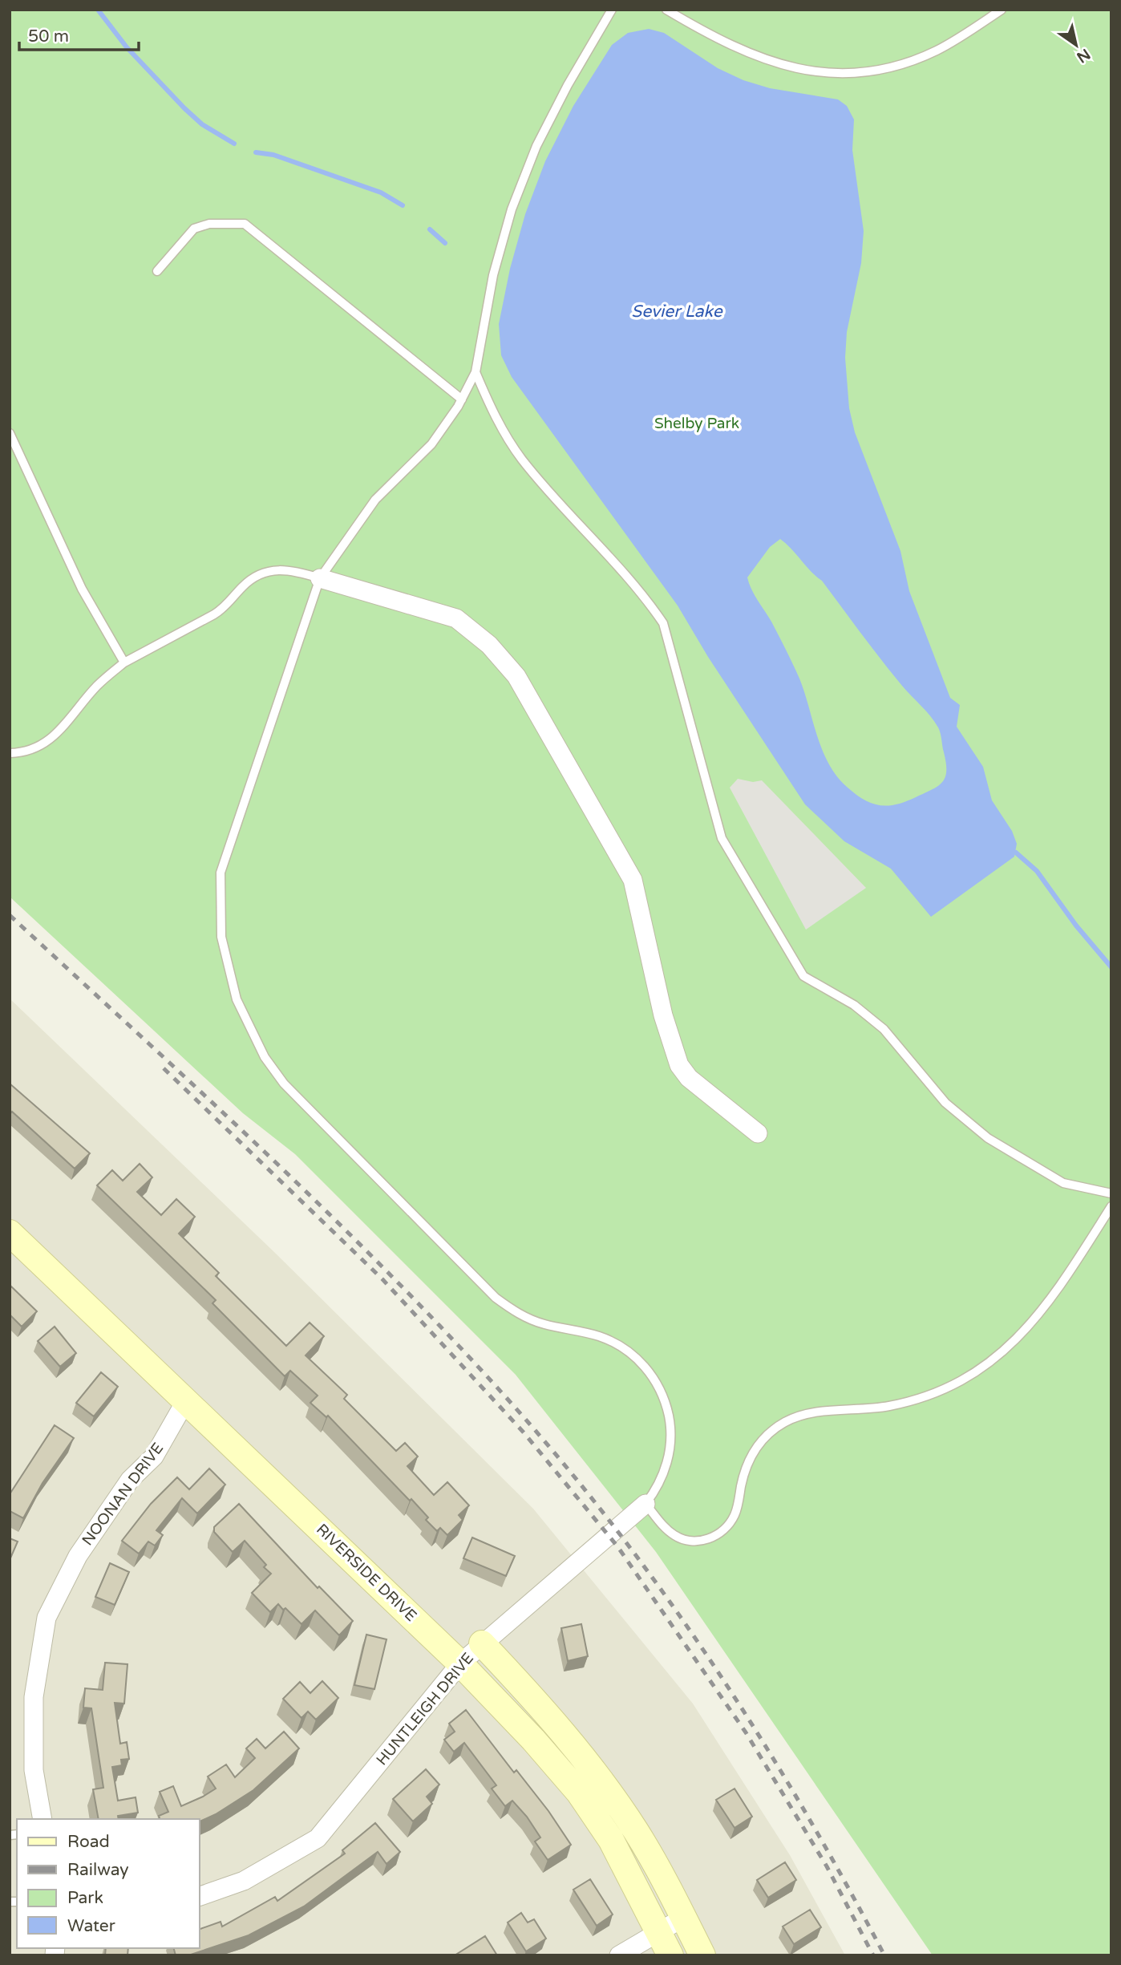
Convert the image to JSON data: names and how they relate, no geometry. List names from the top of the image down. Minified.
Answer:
{"streets":{"street":["NOONAN DRIVE","RIVERSIDE DRIVE","HUNTLEIGH DRIVE"]},"crossings":[["NOONAN DRIVE","RIVERSIDE DRIVE"],["RIVERSIDE DRIVE","HUNTLEIGH DRIVE"]],"water":["Sevier Lake"],"parks":["Shelby Park"],"legend":["Road","Railway","Park","Water"],"scale_bar":"50 m","north":"bottom right"}
